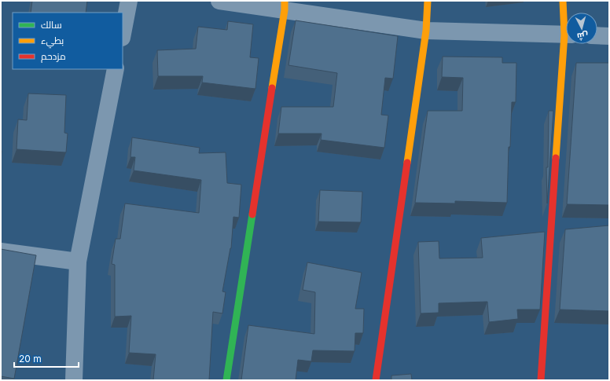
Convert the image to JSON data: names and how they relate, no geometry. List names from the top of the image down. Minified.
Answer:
{"legend":["سالك","بطيء","مزدحم"],"scale_bar":"20 m","north":"bottom"}
